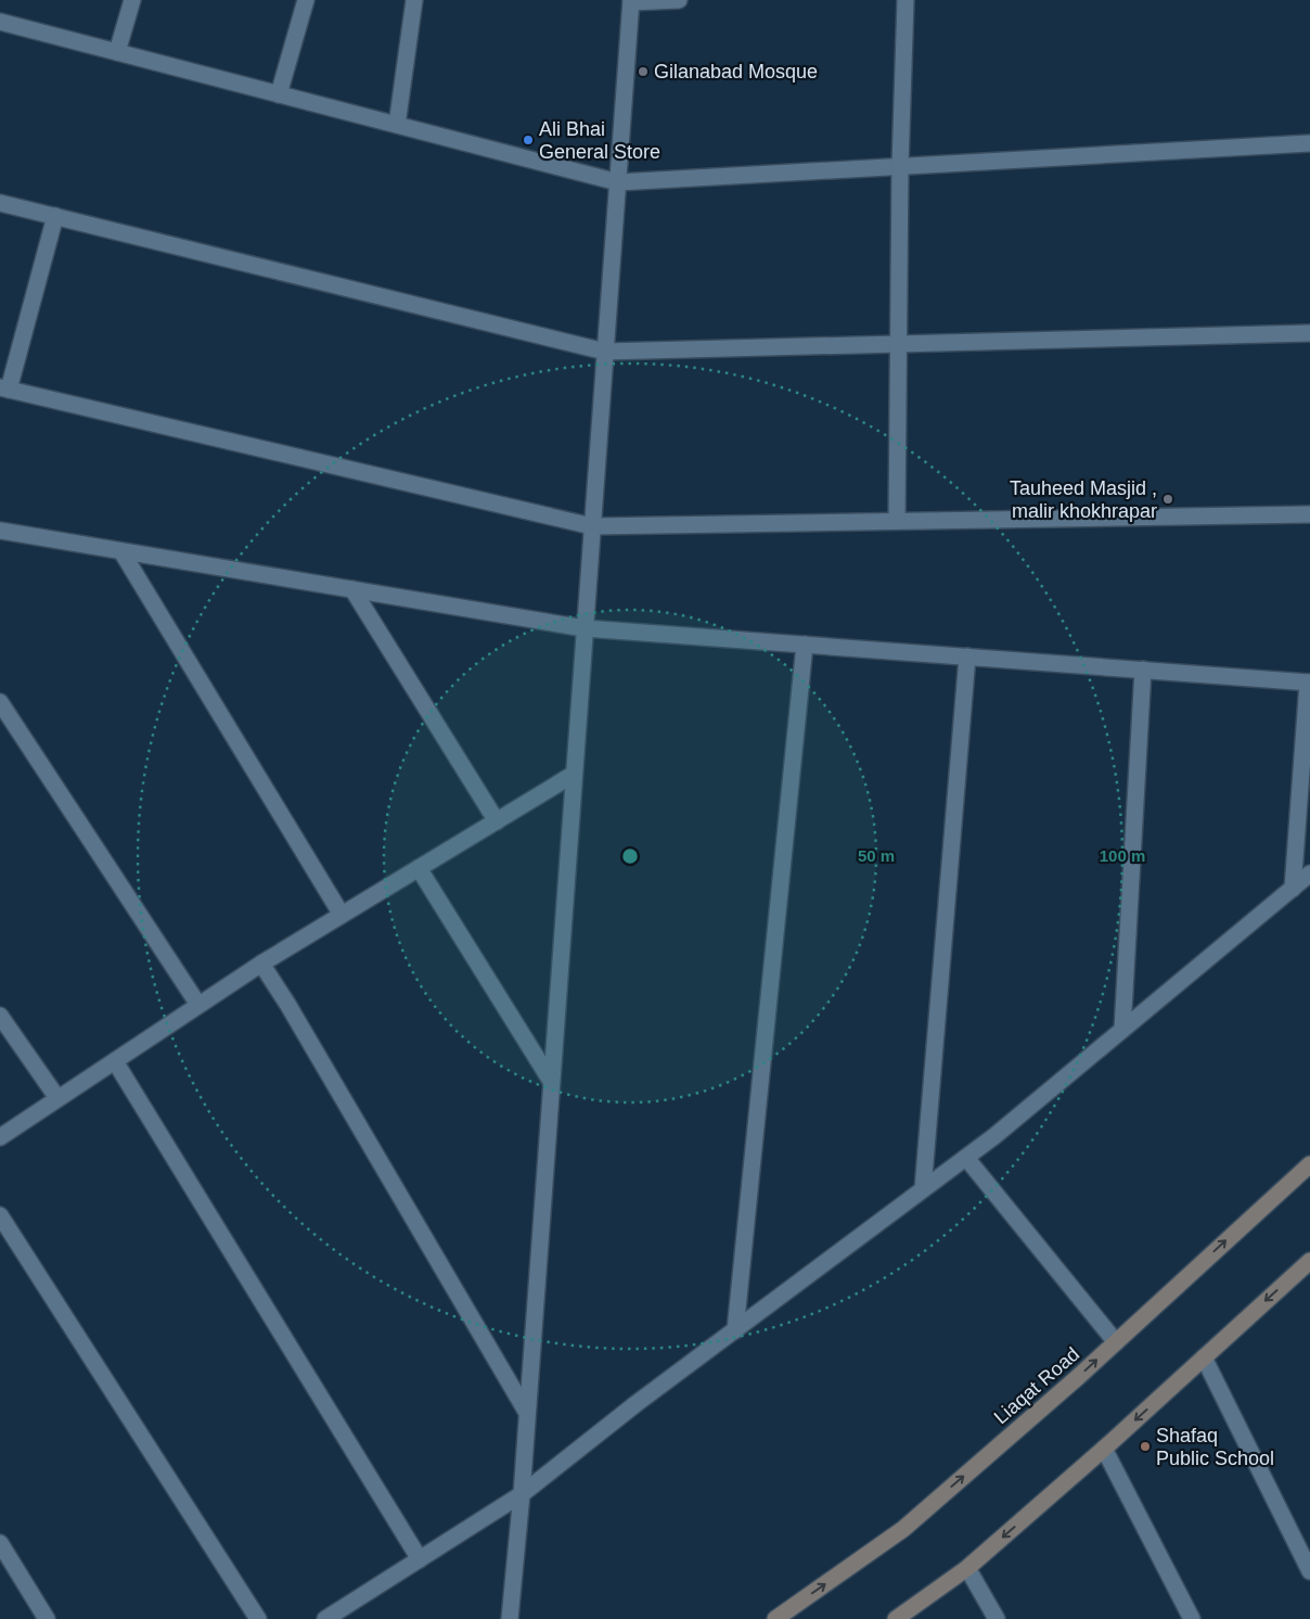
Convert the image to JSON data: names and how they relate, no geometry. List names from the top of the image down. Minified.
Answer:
{"streets":{"main road":["Liaqat Road"]},"places":["Gilanabad Mosque","Ali Bhai General Store","Tauheed Masjid , malir khokhrapar","Shafaq Public School"],"rings":["50 m","100 m"]}
